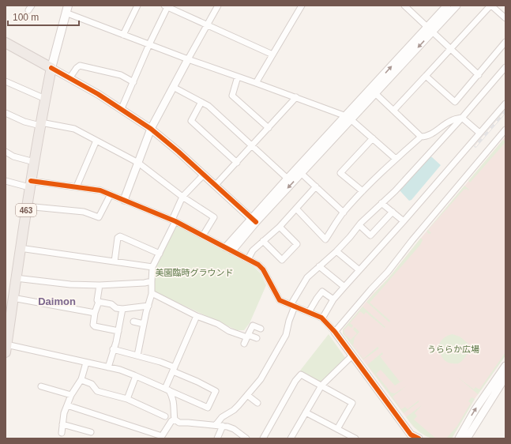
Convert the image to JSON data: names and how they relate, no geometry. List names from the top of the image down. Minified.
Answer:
{"streets":{"highway":["463"]},"districts":["Daimon"],"parks":["美園臨時グラウンド","うららか広場"],"scale_bar":"100 m"}
